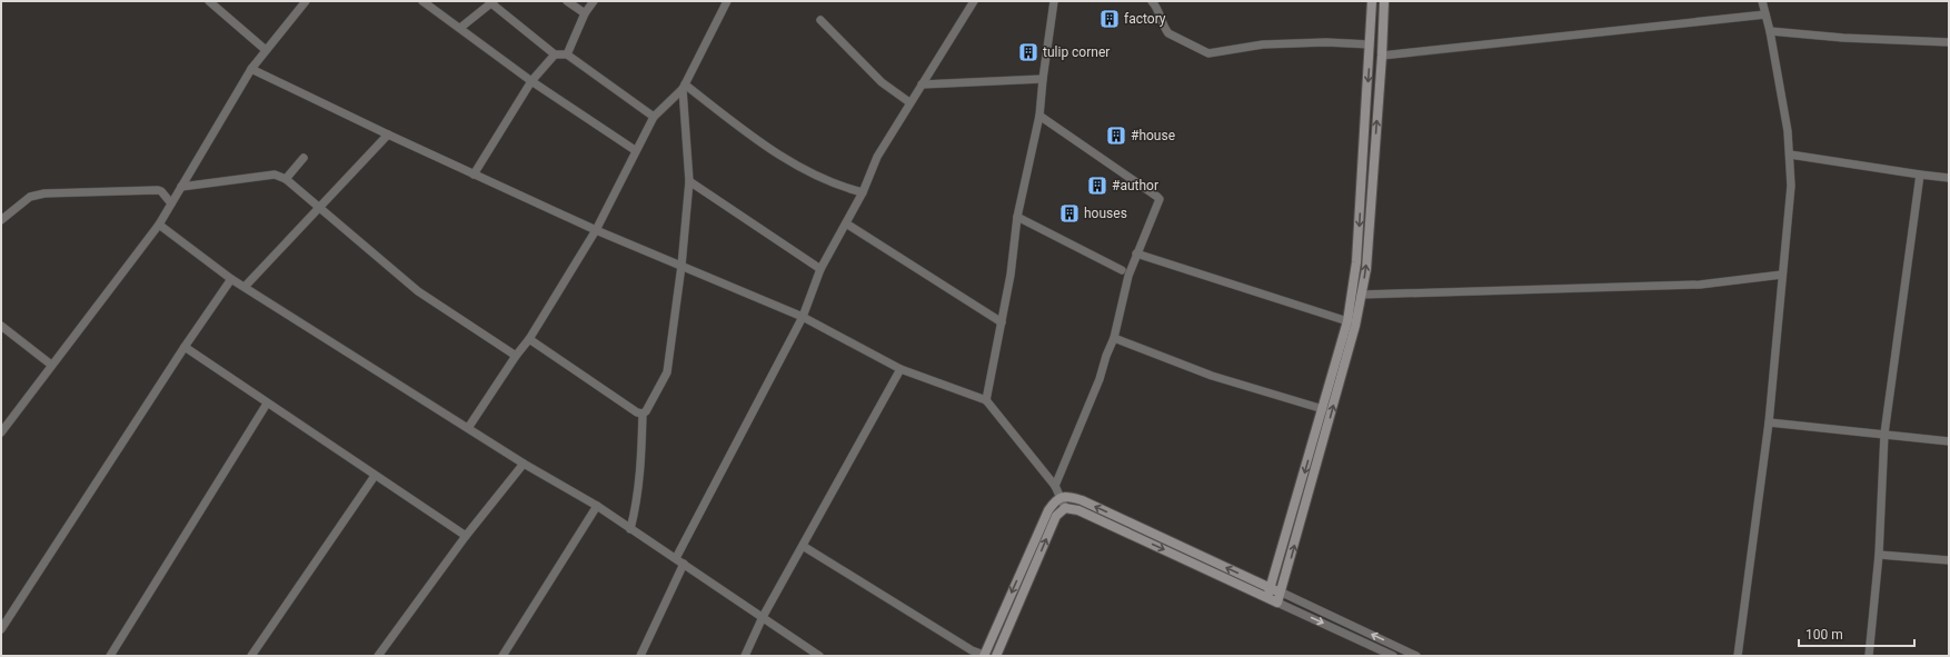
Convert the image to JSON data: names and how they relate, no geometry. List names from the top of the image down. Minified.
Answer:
{"places":{"building":["factory","tulip corner","#house","#author","houses"]},"scale_bar":"100 m"}
